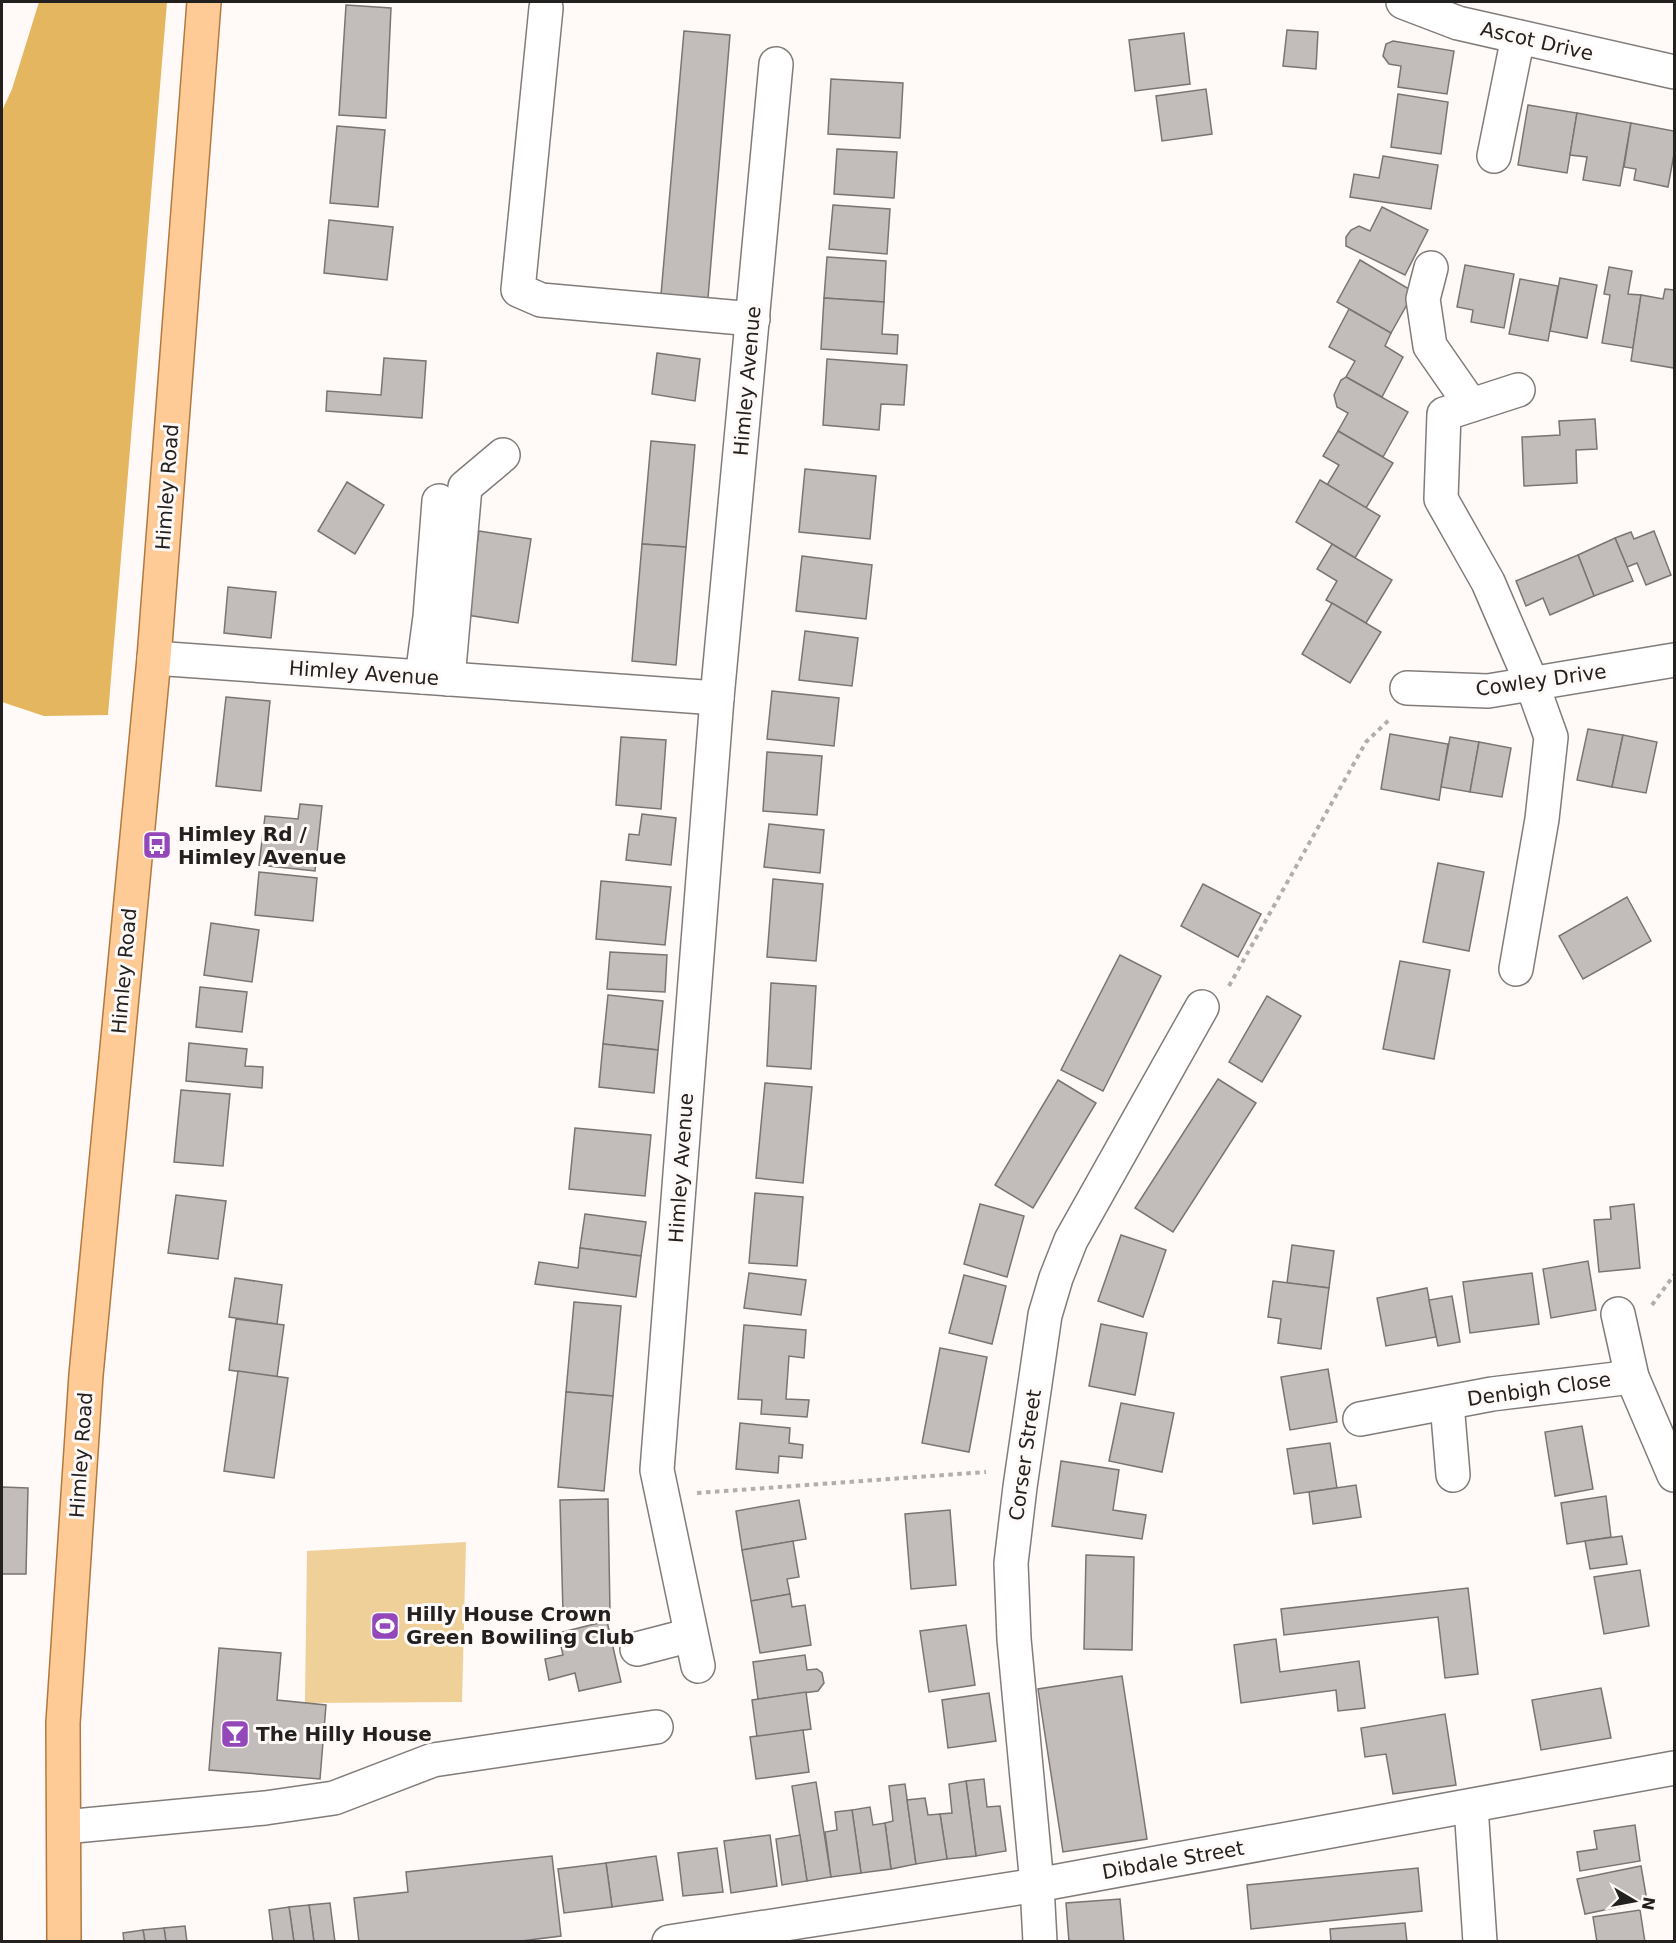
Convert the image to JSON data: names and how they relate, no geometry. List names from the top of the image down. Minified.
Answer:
{"streets":{"main road":["Himley Road"],"street":["Ascot Drive","Himley Avenue","Cowley Drive","Denbigh Close","Corser Street","Dibdale Street"]},"crossings":[["Himley Avenue","Himley Road"],["Corser Street","Dibdale Street"]],"places":{"bus stop":["Himley Rd / Himley Avenue"],"sports":["Hilly House Crown Green Bowiling Club"],"bar":["The Hilly House"]},"north":"right"}
